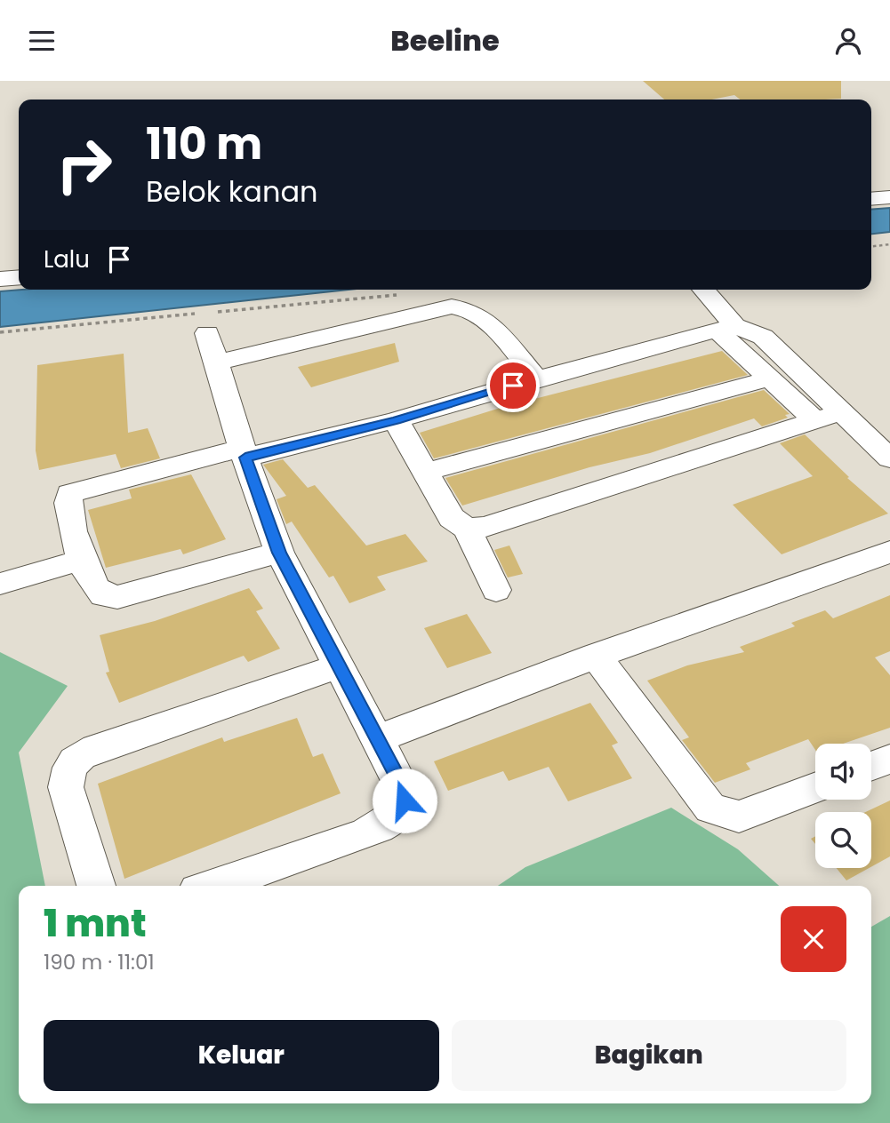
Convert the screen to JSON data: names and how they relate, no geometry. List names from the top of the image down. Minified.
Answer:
{"page":{"header":"Beeline","turn":["110 m","Belok kanan"],"then":"Lalu","heading":["1 mnt","190 m · 11:01"],"buttons":["Keluar","Bagikan"]}}
